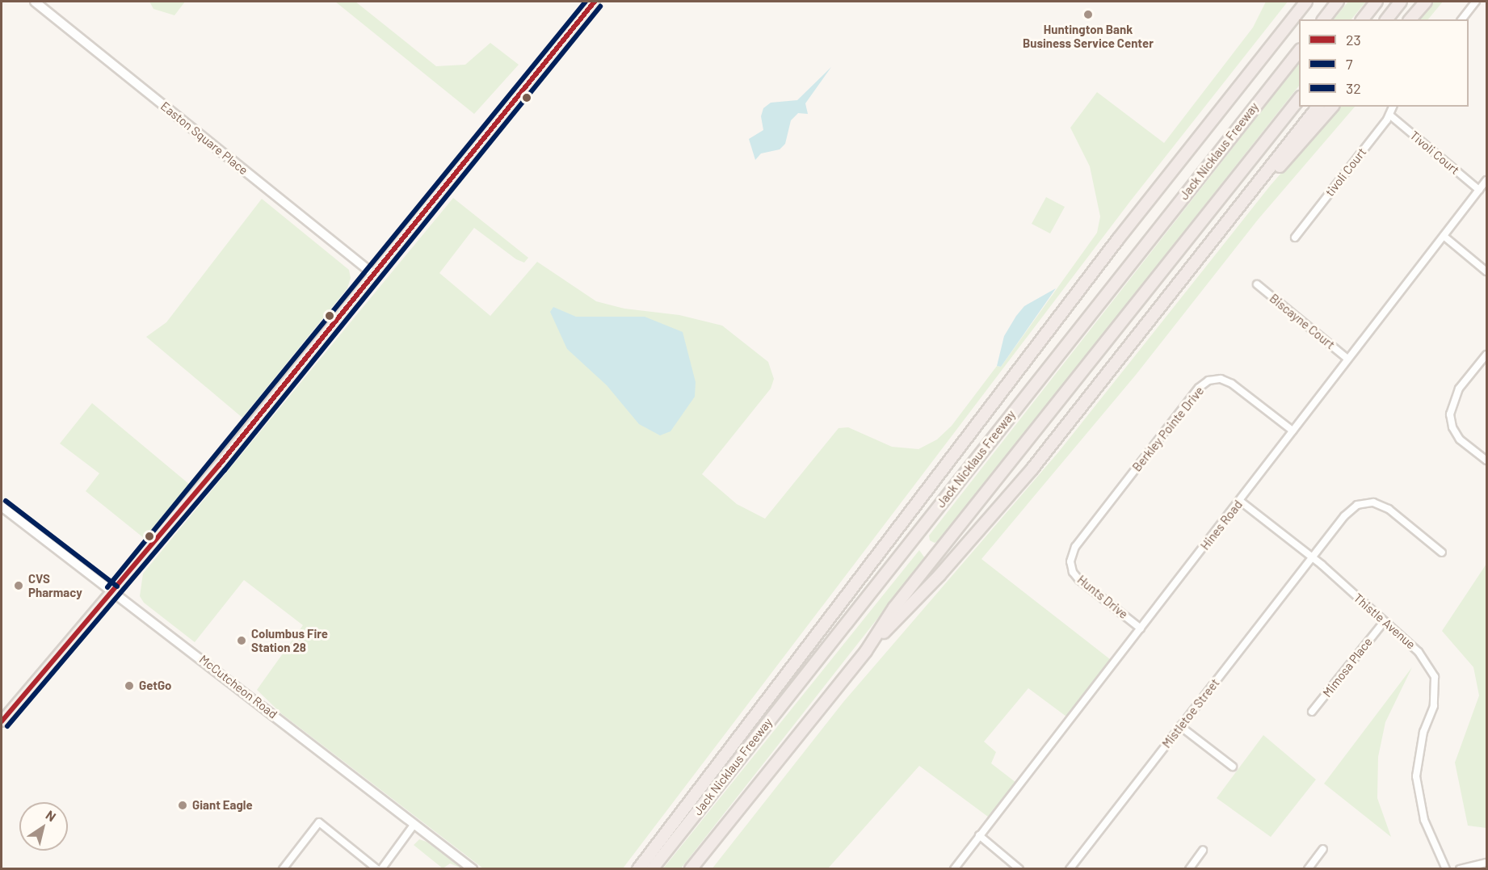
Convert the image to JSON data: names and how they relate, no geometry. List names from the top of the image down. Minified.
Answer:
{"streets":{"highway":["Jack Nicklaus Freeway"],"main road":["Easton Square Place","McCutcheon Road"],"street":["Tivoli Court","tivoli Court","Biscayne Court","Berkley Pointe Drive","Hines Road","Hunts Drive","Thistle Avenue","Mimosa Place","Mistletoe Street"]},"crossings":[["Tivoli Court","tivoli Court"],["Tivoli Court","Hines Road"],["Biscayne Court","Hines Road"],["Berkley Pointe Drive","Hines Road"],["Berkley Pointe Drive","Hunts Drive"],["Hines Road","Hunts Drive"],["Hines Road","Thistle Avenue"],["Thistle Avenue","Mimosa Place"],["Thistle Avenue","Mistletoe Street"]],"places":["Huntington Bank Business Service Center","CVS Pharmacy","Columbus Fire Station 28","GetGo","Giant Eagle"],"lines":["transit line 23","transit line 32","transit line 7"],"legend":["23","7","32"],"north":"top right"}
